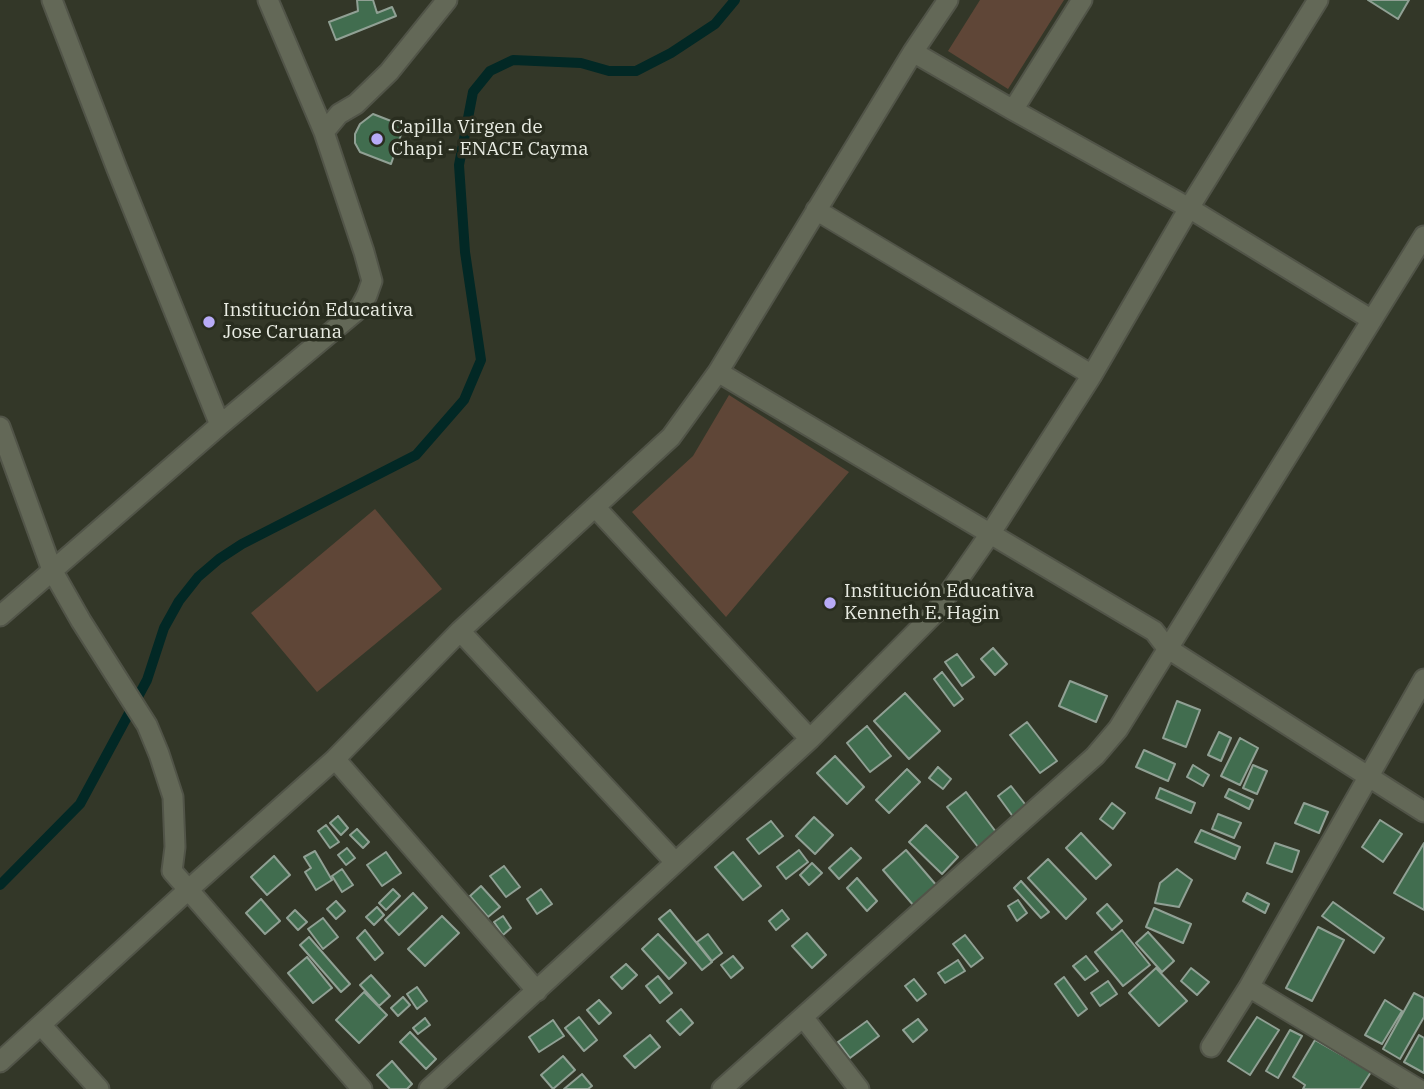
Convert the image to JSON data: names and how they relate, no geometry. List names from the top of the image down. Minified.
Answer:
{"places":["Capilla Virgen de Chapi - ENACE Cayma","Institución Educativa Jose Caruana","Institución Educativa Kenneth E. Hagin"]}
